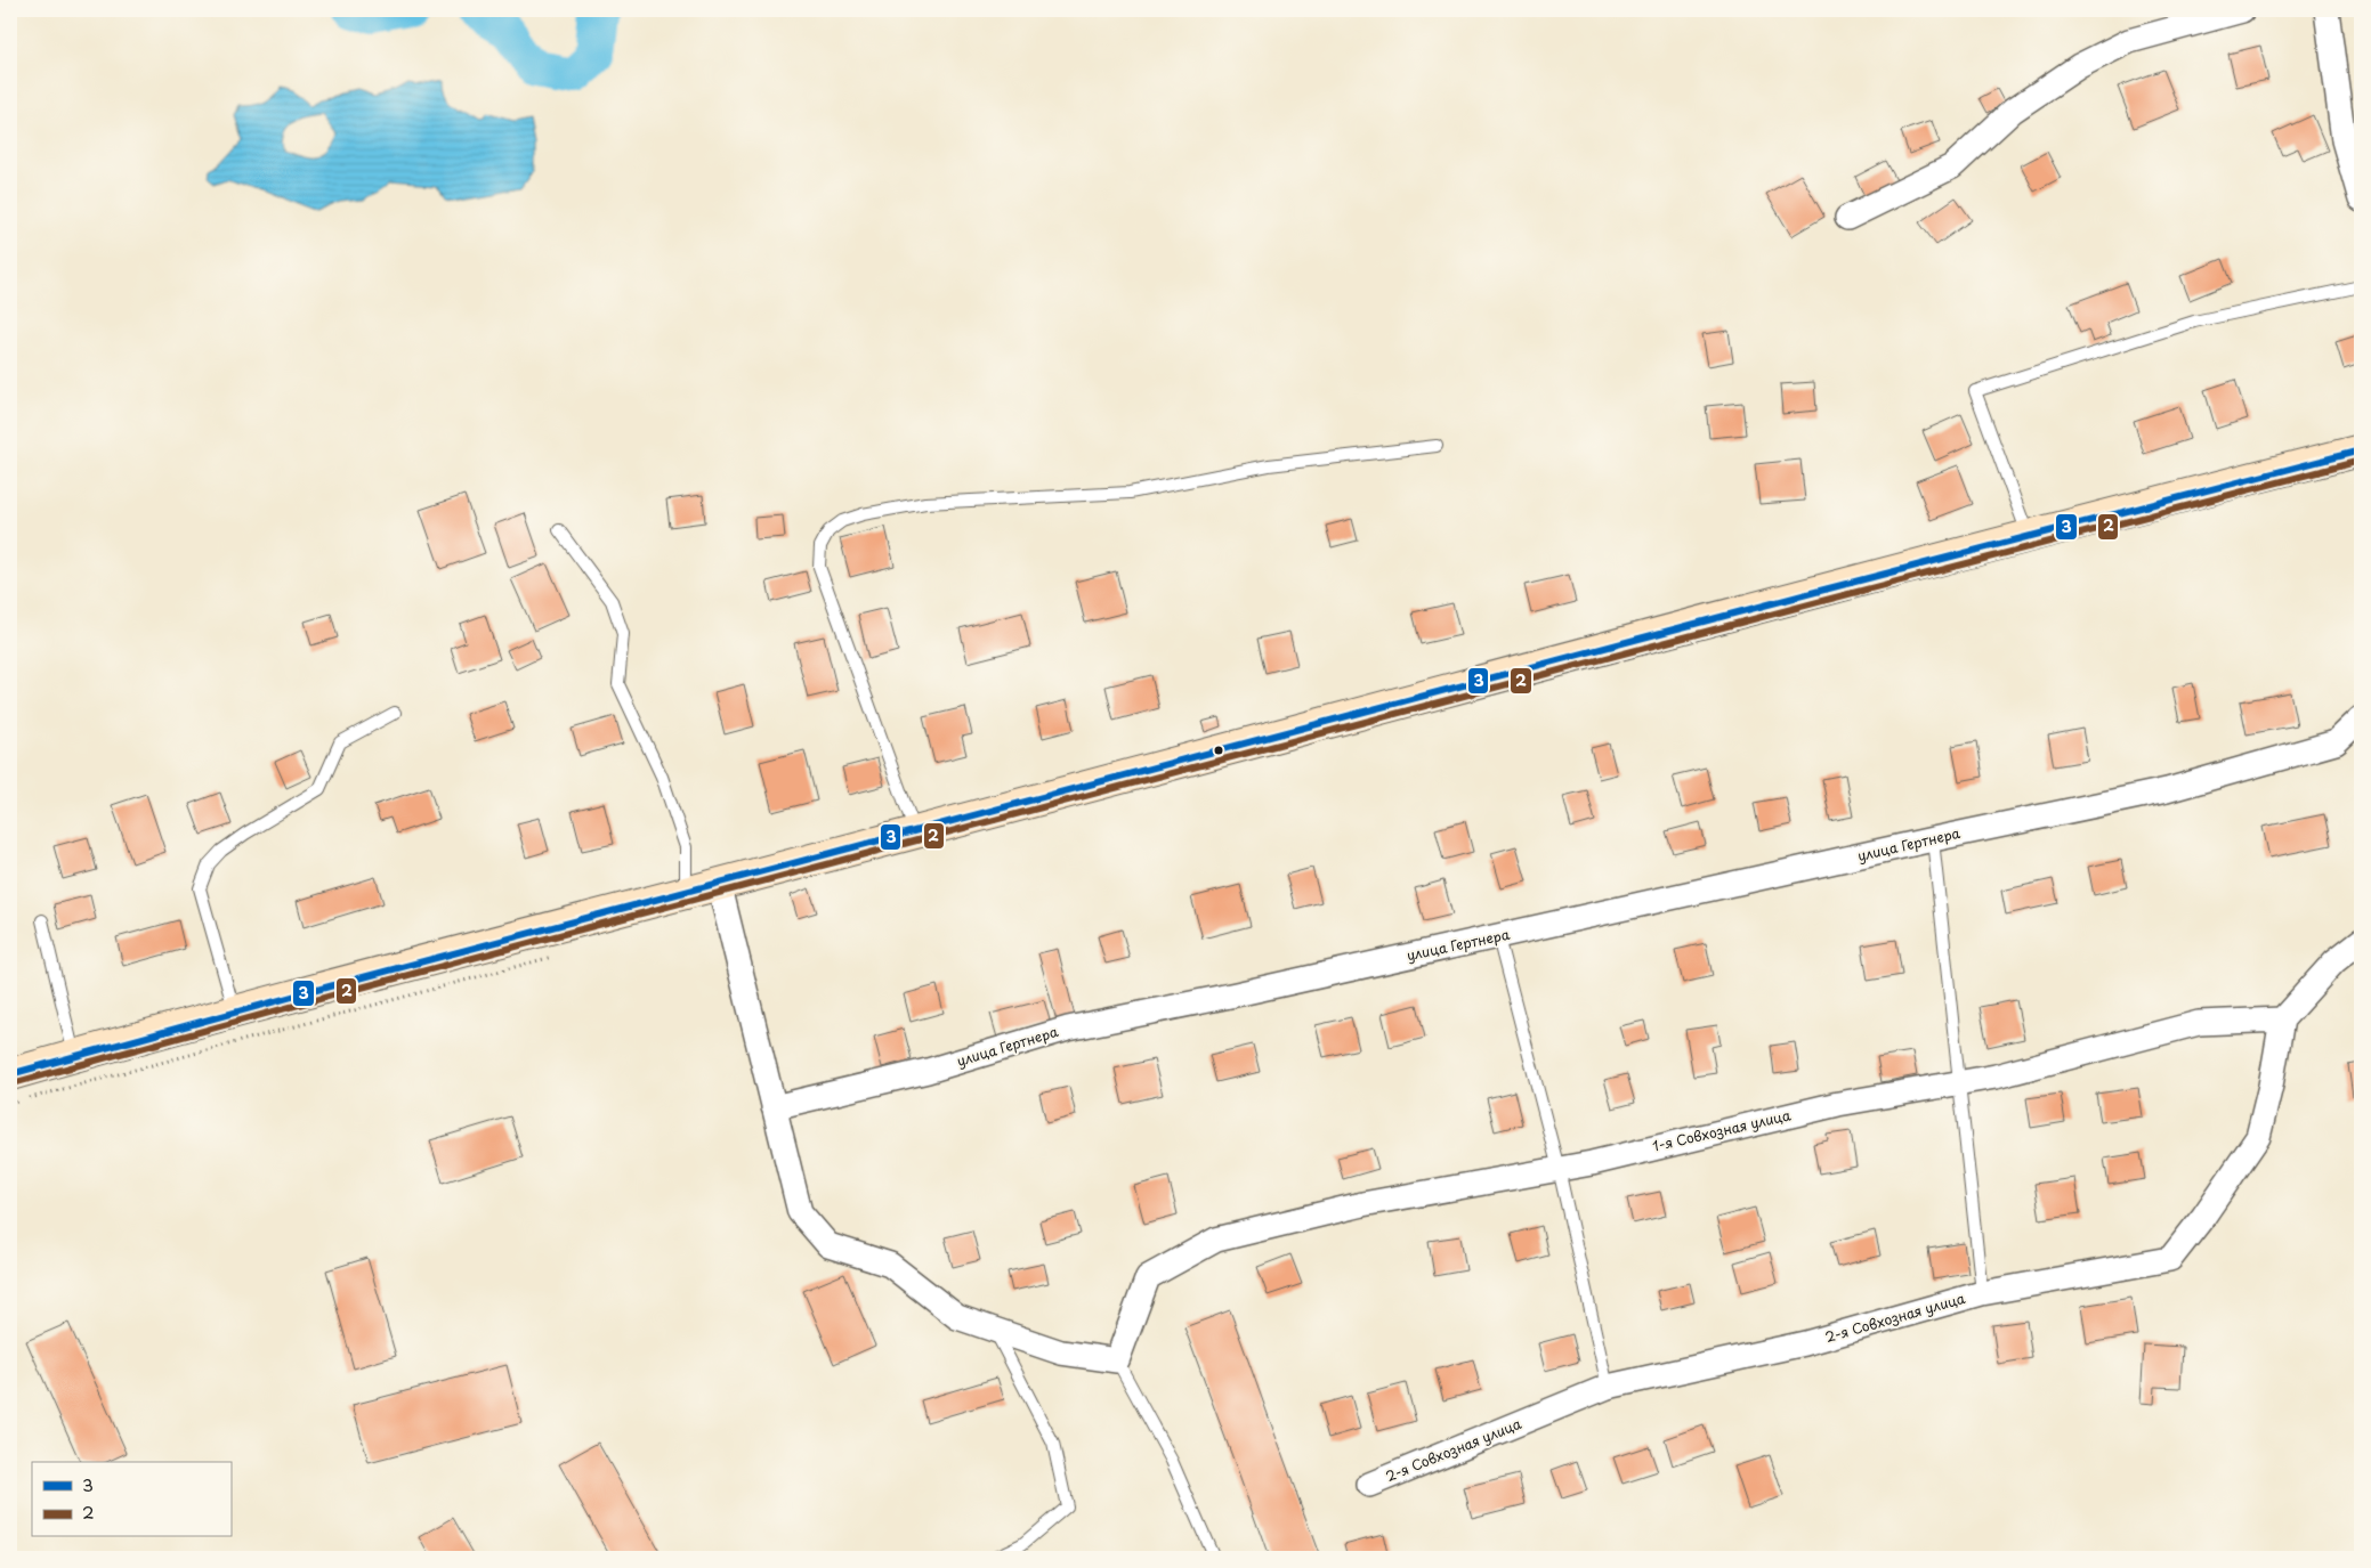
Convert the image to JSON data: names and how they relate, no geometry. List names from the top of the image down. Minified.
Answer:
{"streets":{"street":["улица Гертнера","1-я Совхозная улица","2-я Совхозная улица"]},"crossings":[["1-я Совхозная улица","2-я Совхозная улица"]],"lines":["transit line 3","transit line 2"],"legend":["3","2"]}
